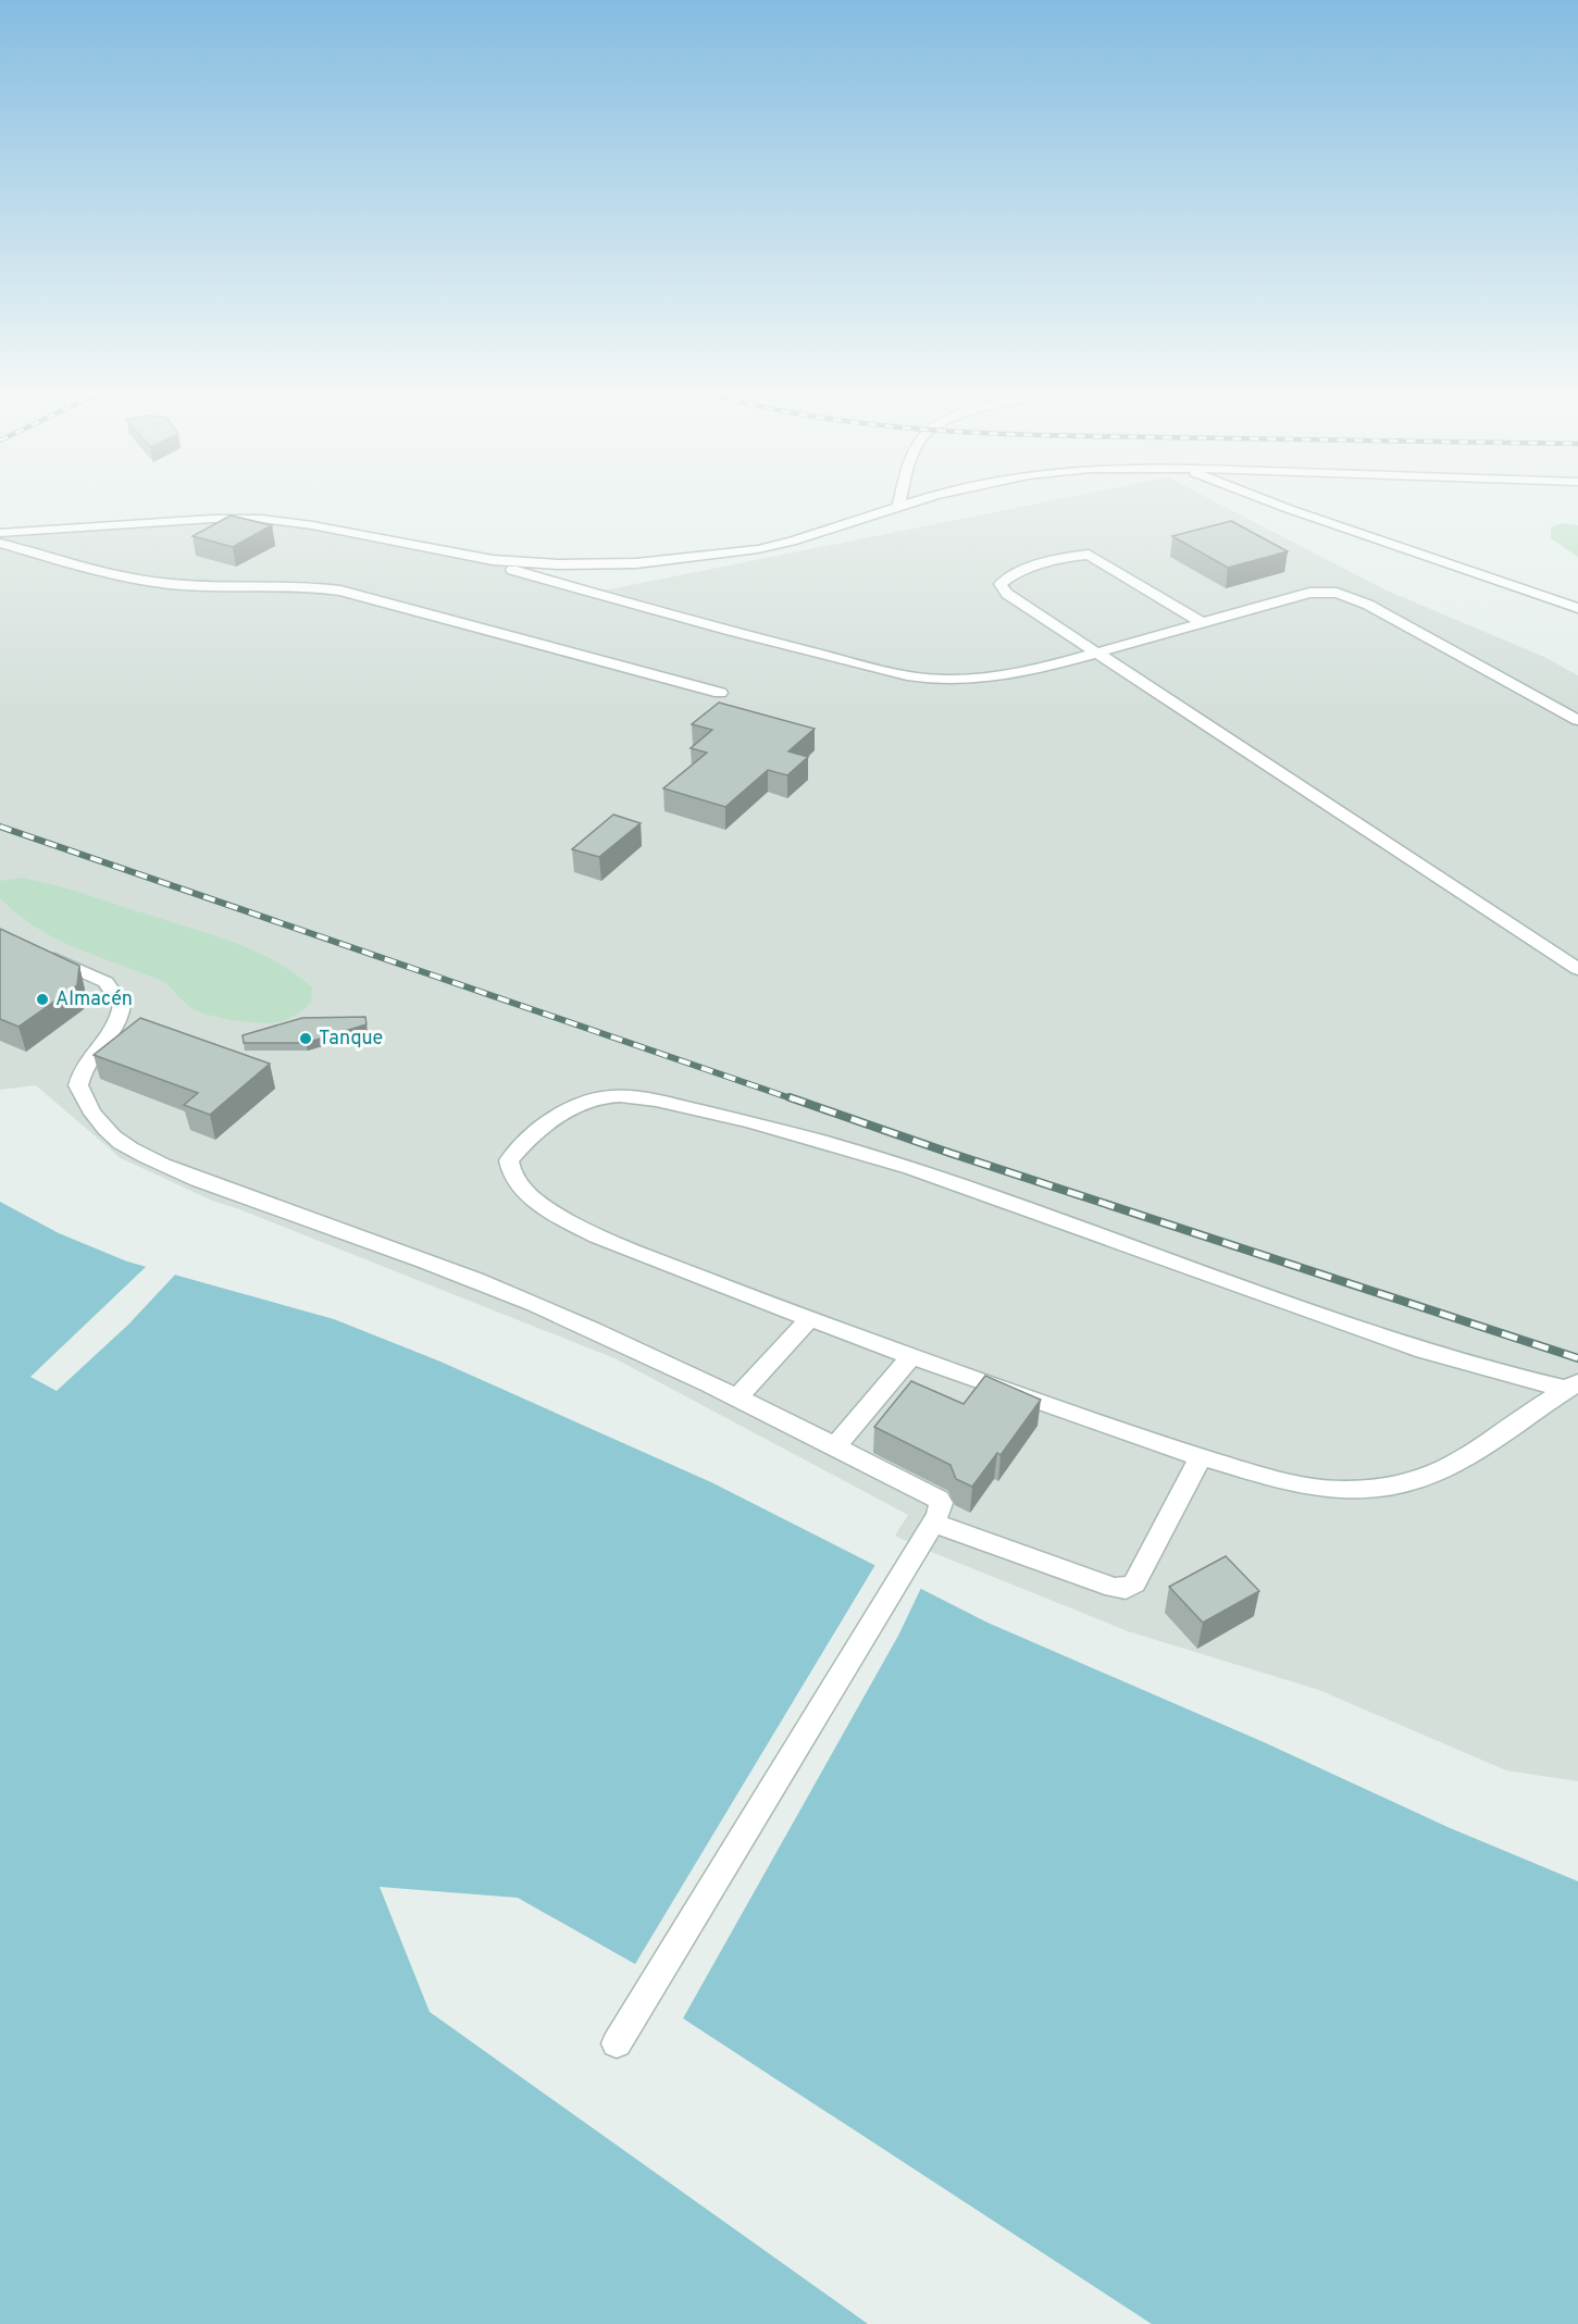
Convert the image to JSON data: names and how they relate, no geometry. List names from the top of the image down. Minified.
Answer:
{"places":["Almacén","Tanque"]}
